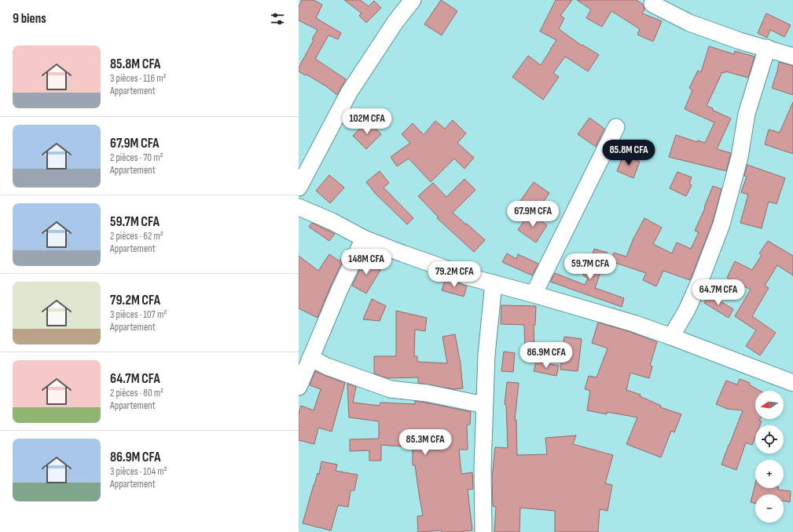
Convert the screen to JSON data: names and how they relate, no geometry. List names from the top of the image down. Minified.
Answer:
{"north":"left","page":{"heading":"9 biens","list":[{"name":"85.8M CFA","note":"3 pièces · 116 m² · Appartement"},{"name":"67.9M CFA","note":"2 pièces · 70 m² · Appartement"},{"name":"59.7M CFA","note":"2 pièces · 62 m² · Appartement"},{"name":"79.2M CFA","note":"3 pièces · 107 m² · Appartement"},{"name":"64.7M CFA","note":"2 pièces · 80 m² · Appartement"},{"name":"86.9M CFA","note":"3 pièces · 104 m² · Appartement"}],"price":["102M CFA","85.8M CFA","67.9M CFA","148M CFA","59.7M CFA","79.2M CFA","64.7M CFA","86.9M CFA","85.3M CFA"],"map_buttons":["+","−"]}}
